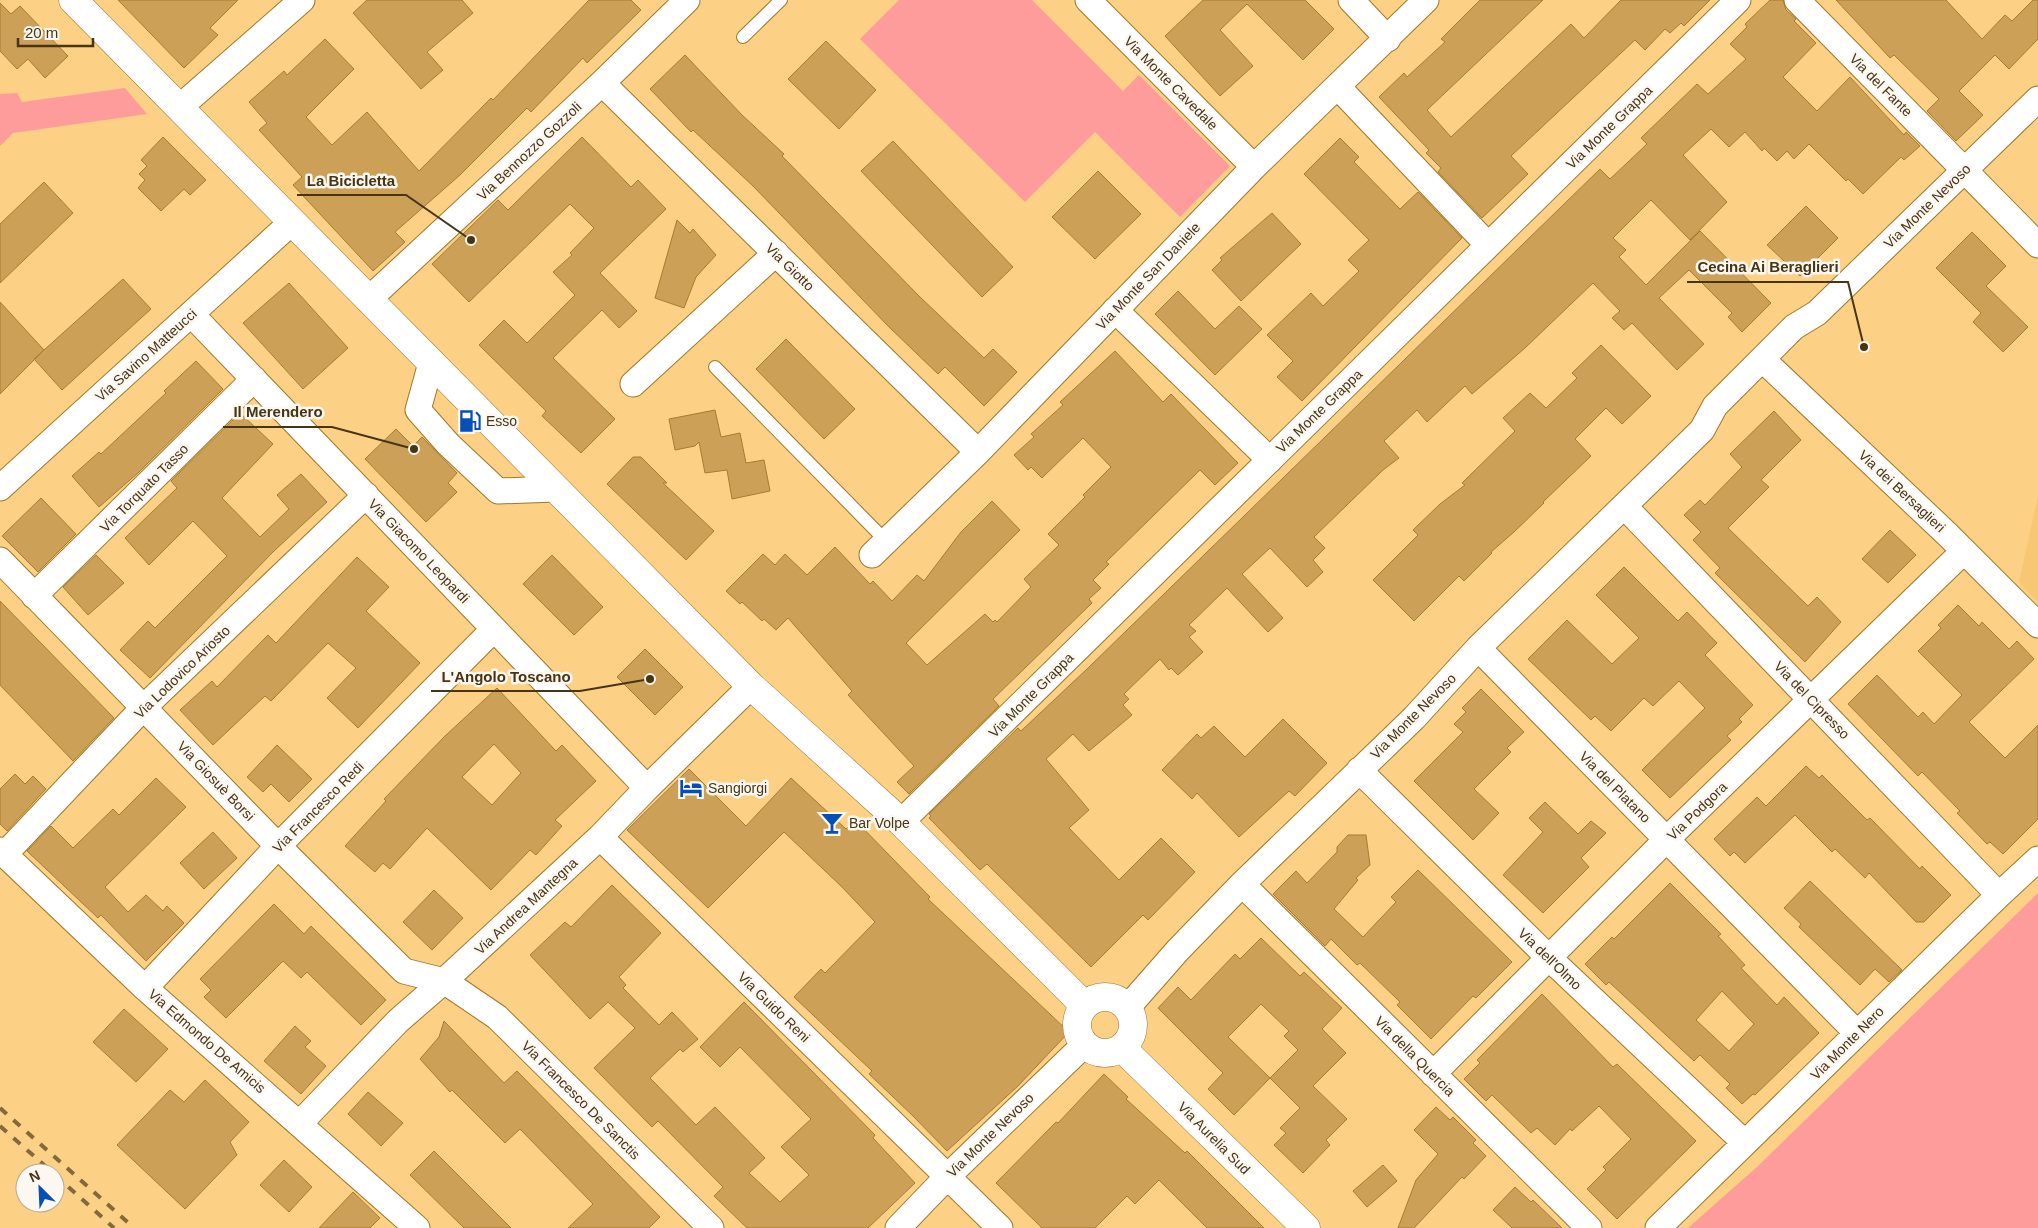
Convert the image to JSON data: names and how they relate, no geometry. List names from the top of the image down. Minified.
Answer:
{"streets":{"street":["Via Monte Cavedale","Via del Fante","Via Monte Grappa","Via Bennozzo Gozzoli","Via Monte Nevoso","Via Giotto","Via Monte San Daniele","Via Savino Matteucci","Via Torquato Tasso","Via dei Bersaglieri","Via Giacomo Leopardi","Via Lodovico Ariosto","Via del Cipresso","Via Giosuè Borsi","Via del Platano","Via Francesco Redi","Via Podgora","Via Andrea Mantegna","Via dell'Olmo","Via Guido Reni","Via Edmondo De Amicis","Via Monte Nero","Via della Quercia","Via Francesco De Sanctis","Via Aurelia Sud"]},"crossings":[["Via Monte Cavedale","Via Monte San Daniele"],["Via del Fante","Via Monte Nevoso"],["Via Bennozzo Gozzoli","Via Giotto"],["Via Monte Nevoso","Via dei Bersaglieri"],["Via Monte Nevoso","Via del Cipresso"],["Via Monte Nevoso","Via del Platano"],["Via Monte Nevoso","Via dell'Olmo"],["Via Monte Nevoso","Via Guido Reni"],["Via Monte Nevoso","Via della Quercia"],["Via Monte Nevoso","Via Aurelia Sud"],["Via Giotto","Via Monte San Daniele"],["Via Savino Matteucci","Via Giacomo Leopardi"],["Via Torquato Tasso","Via Giacomo Leopardi"],["Via Torquato Tasso","Via Giosuè Borsi"],["Via dei Bersaglieri","Via Podgora"],["Via Giacomo Leopardi","Via Lodovico Ariosto"],["Via Giacomo Leopardi","Via Francesco Redi"],["Via Giacomo Leopardi","Via Andrea Mantegna"],["Via Lodovico Ariosto","Via Giosuè Borsi"],["Via Lodovico Ariosto","Via Edmondo De Amicis"],["Via del Cipresso","Via Podgora"],["Via del Cipresso","Via Monte Nero"],["Via Giosuè Borsi","Via Francesco Redi"],["Via Giosuè Borsi","Via Andrea Mantegna"],["Via Giosuè Borsi","Via Francesco De Sanctis"],["Via del Platano","Via Podgora"],["Via del Platano","Via Monte Nero"],["Via Francesco Redi","Via Edmondo De Amicis"],["Via Podgora","Via dell'Olmo"],["Via Podgora","Via della Quercia"],["Via Andrea Mantegna","Via Guido Reni"],["Via Andrea Mantegna","Via Edmondo De Amicis"],["Via Andrea Mantegna","Via Francesco De Sanctis"],["Via dell'Olmo","Via Monte Nero"]],"places":{"other":["La Bicicletta","Cecina Ai Beraglieri","Il Merendero","L'Angolo Toscano"],"fuel station":["Esso"],"hotel":["Sangiorgi"],"bar":["Bar Volpe"]},"scale_bar":"20 m","north":"top left"}
